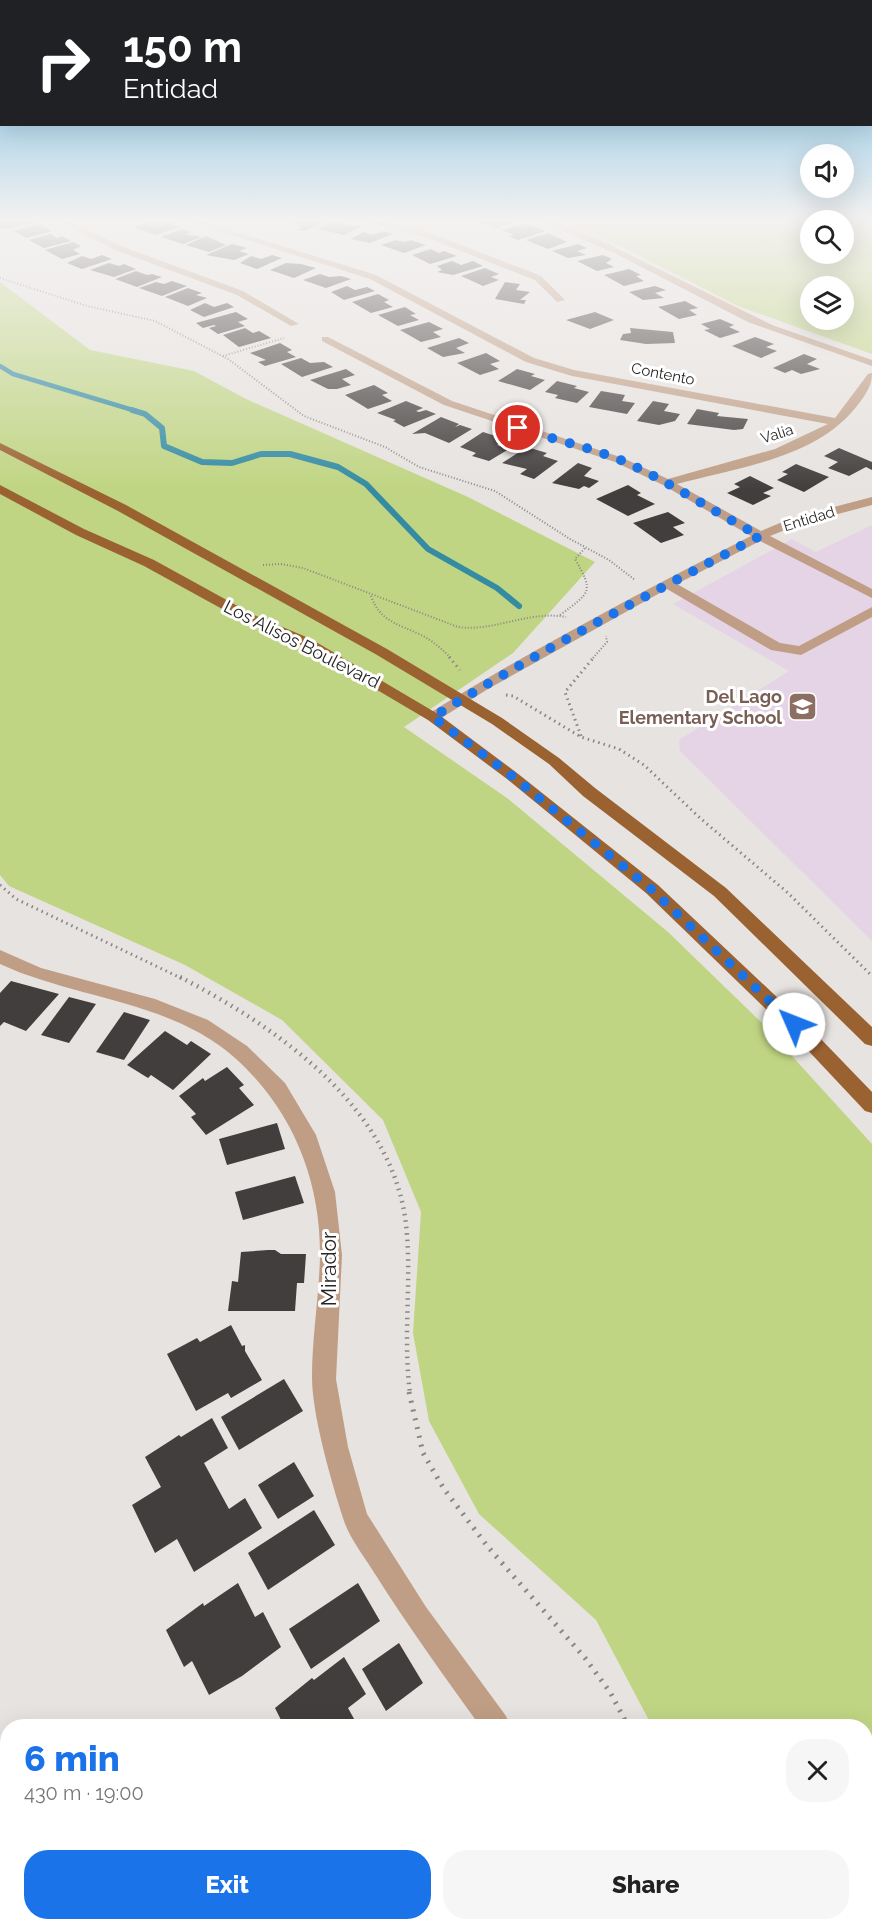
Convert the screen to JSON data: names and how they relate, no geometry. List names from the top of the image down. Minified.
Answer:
{"streets":{"main road":["Los Alisos Boulevard"],"street":["Contento","Valia","Entidad","Mirador"]},"crossings":[["Contento","Valia"],["Entidad","Los Alisos Boulevard"]],"places":{"school or university":["Del Lago Elementary School"]},"page":{"turn":["150 m","Entidad"],"heading":["6 min","430 m · 19:00"],"buttons":["Exit","Share"]}}
